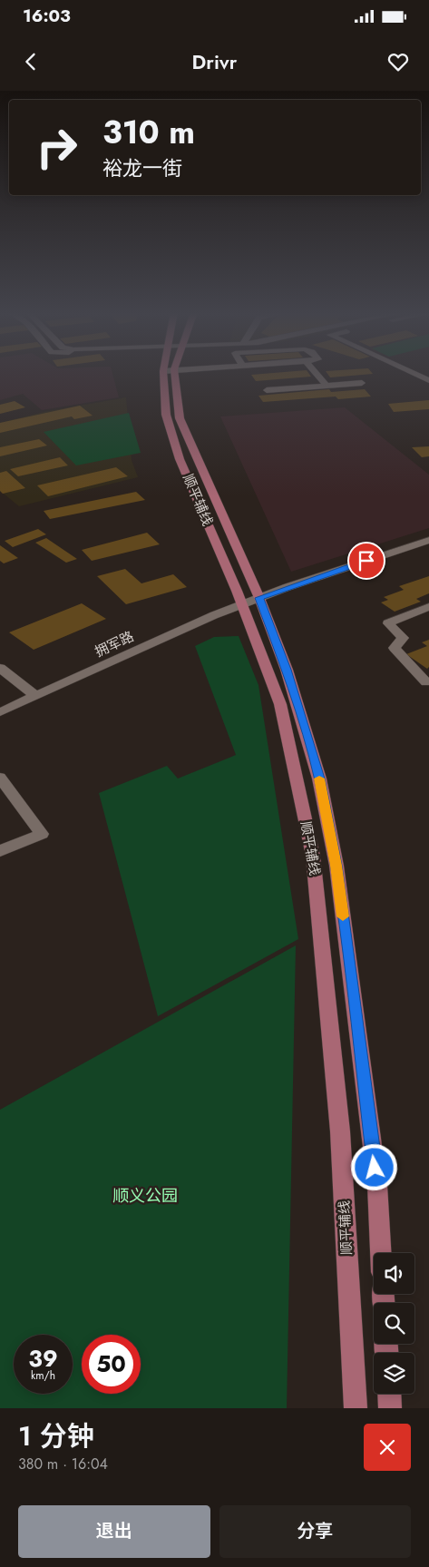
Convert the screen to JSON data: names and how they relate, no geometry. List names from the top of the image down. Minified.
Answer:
{"streets":{"main road":["顺平辅线"],"street":["拥军路"]},"crossings":[["顺平辅线","拥军路"]],"parks":["顺义公园"],"page":{"status":"16:03","header":"Drivr","turn":["310 m","裕龙一街"],"speed":"39 km/h","limit":"50","heading":["1 分钟","380 m · 16:04"],"buttons":["退出","分享"]}}
